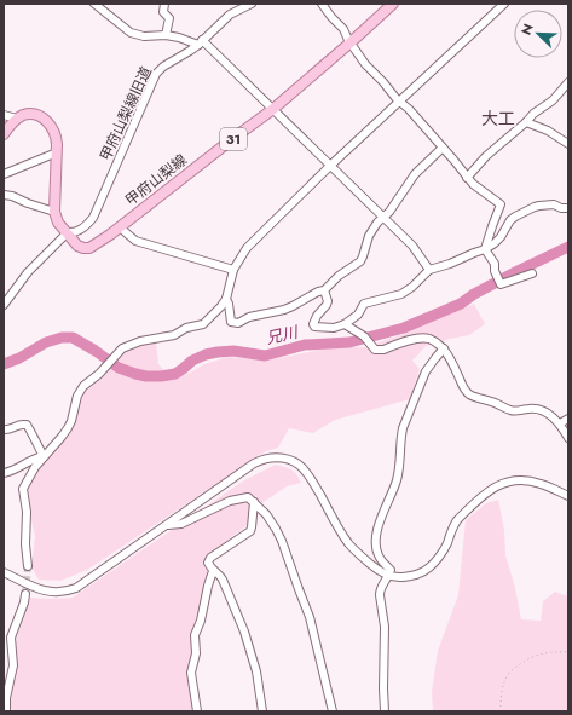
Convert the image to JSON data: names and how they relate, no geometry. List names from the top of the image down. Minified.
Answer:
{"streets":{"main road":["31","甲府山梨線"],"street":["甲府山梨線旧道"]},"crossings":[["甲府山梨線旧道","甲府山梨線"]],"districts":["大工"],"water":["兄川"],"north":"top left"}
